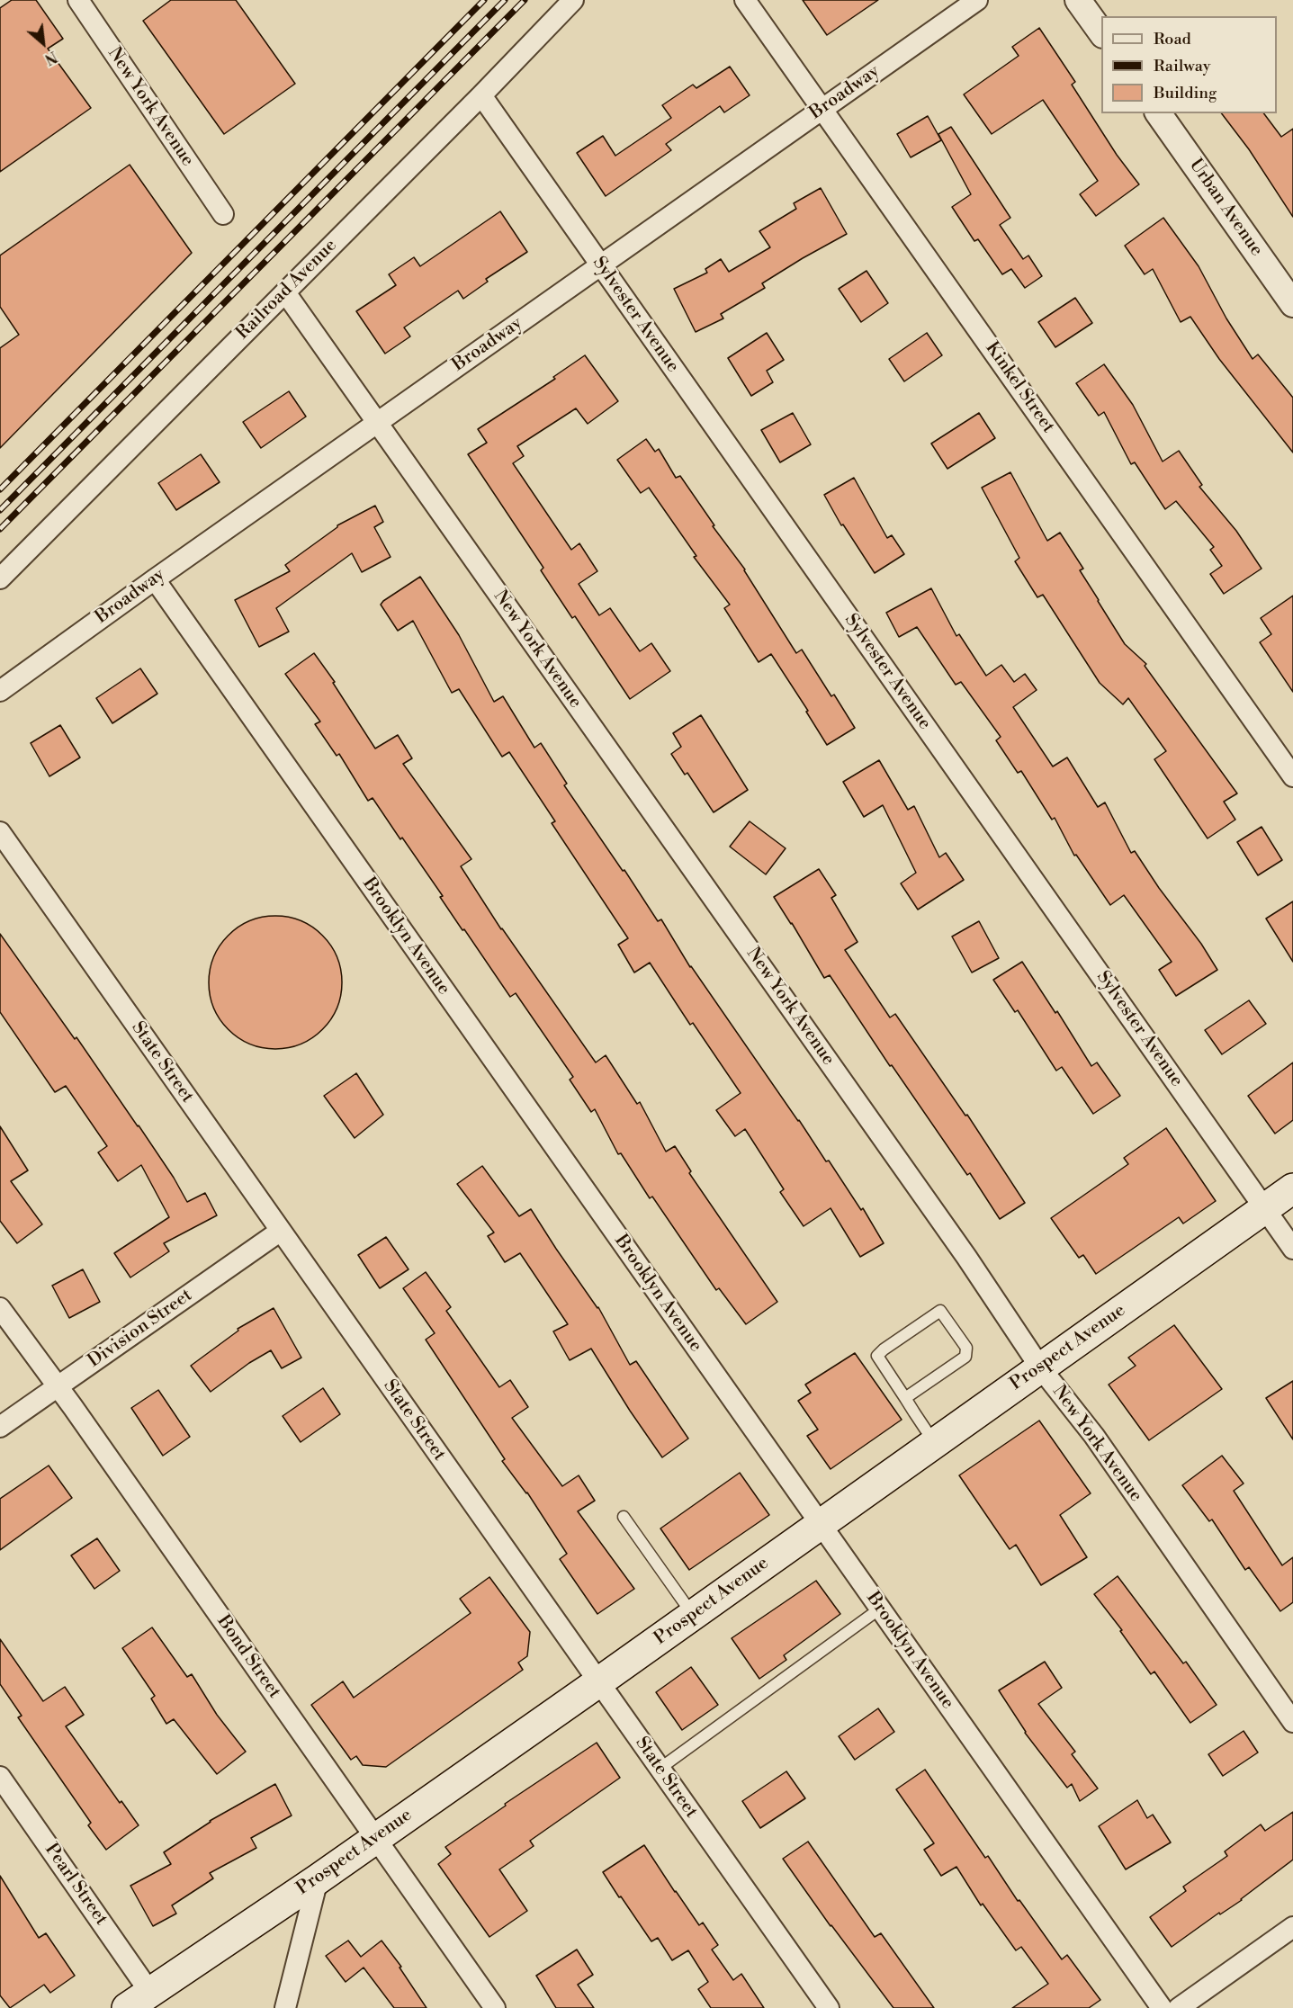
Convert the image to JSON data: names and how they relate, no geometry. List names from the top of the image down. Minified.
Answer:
{"streets":{"main road":["Prospect Avenue"],"street":["Broadway","New York Avenue","Urban Avenue","Railroad Avenue","Sylvester Avenue","Kinkel Street","Brooklyn Avenue","State Street","Division Street","Bond Street","Pearl Street"]},"crossings":[["Broadway","New York Avenue"],["Broadway","Sylvester Avenue"],["Broadway","Kinkel Street"],["Broadway","Brooklyn Avenue"],["New York Avenue","Railroad Avenue"],["New York Avenue","Prospect Avenue"],["Railroad Avenue","Sylvester Avenue"],["Sylvester Avenue","Prospect Avenue"],["Brooklyn Avenue","Prospect Avenue"],["State Street","Division Street"],["State Street","Prospect Avenue"],["Division Street","Bond Street"],["Prospect Avenue","Bond Street"],["Prospect Avenue","Pearl Street"]],"legend":["Road","Railway","Building"],"north":"bottom right"}
